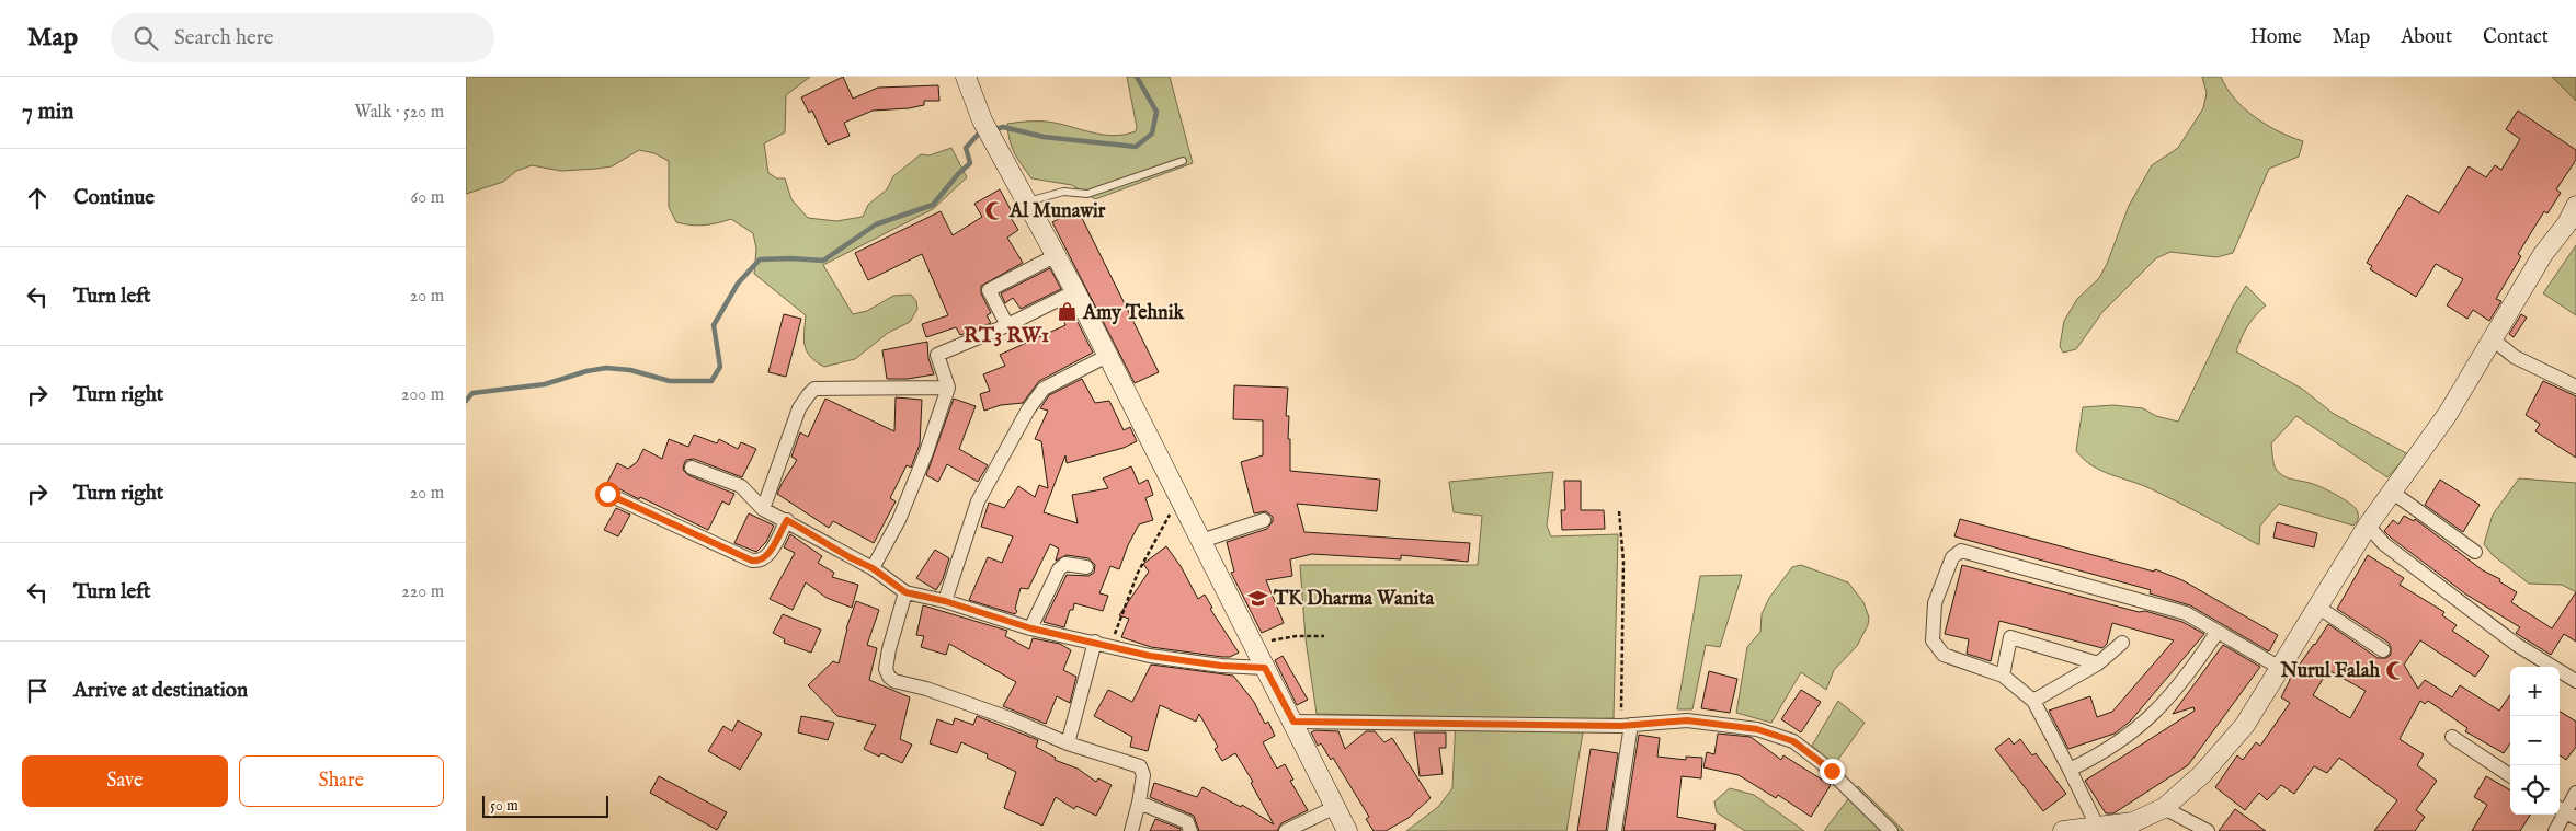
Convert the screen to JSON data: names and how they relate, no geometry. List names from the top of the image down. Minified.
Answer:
{"districts":["RT3 RW1"],"places":{"mosque":["Al Munawir","Nurul Falah"],"shop":["Amy Tehnik"],"school or university":["TK Dharma Wanita"]},"scale_bar":"50 m","page":{"header":"Map","search":"Search here","nav":["Home","Map","About","Contact"],"heading":["7 min","Walk · 520 m"],"list":[["Continue","60 m"],["Turn left","20 m"],["Turn right","200 m"],["Turn right","20 m"],["Turn left","220 m"],"Arrive at destination"],"map_buttons":["+","−"],"buttons":["Save","Share"],"scale":"50 m"}}
